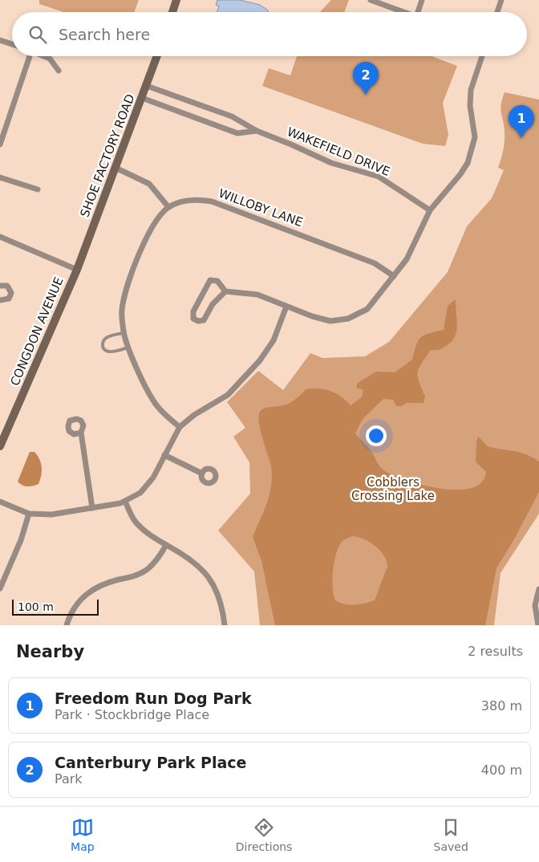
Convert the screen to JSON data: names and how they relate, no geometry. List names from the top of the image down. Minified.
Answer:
{"streets":{"street":["WAKEFIELD DRIVE","SHOE FACTORY ROAD","WILLOBY LANE","CONGDON AVENUE"]},"crossings":[["WAKEFIELD DRIVE","SHOE FACTORY ROAD"],["SHOE FACTORY ROAD","CONGDON AVENUE"]],"parks":["Cobblers Crossing Lake"],"scale_bar":"100 m","page":{"search":"Search here","pins":["2","1"],"scale":"100 m","heading":["Nearby","2 results"],"list":[{"mark":"1","name":"Freedom Run Dog Park","note":"Park · Stockbridge Place","value":"380 m"},{"mark":"2","name":"Canterbury Park Place","note":"Park","value":"400 m"}],"nav":["Map","Directions","Saved"]}}
